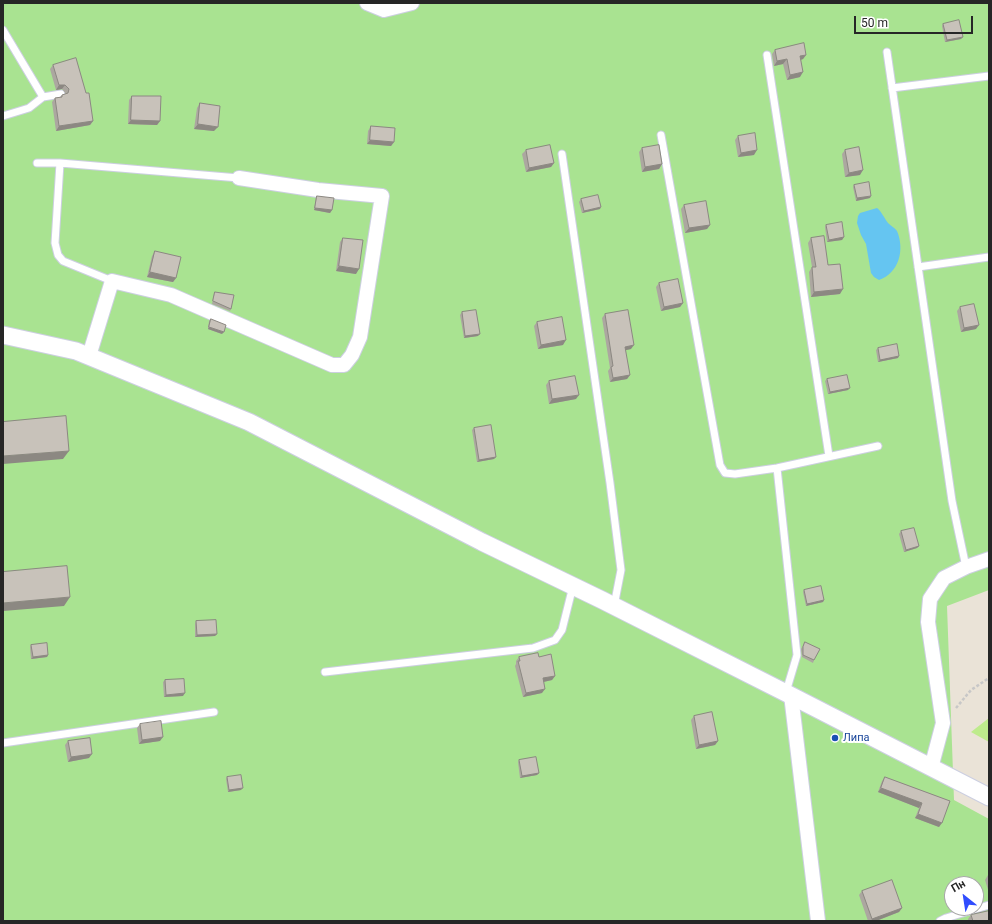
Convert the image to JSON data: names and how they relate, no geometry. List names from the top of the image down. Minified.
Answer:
{"places":["Липа"],"scale_bar":"50 m","north":"top left"}
